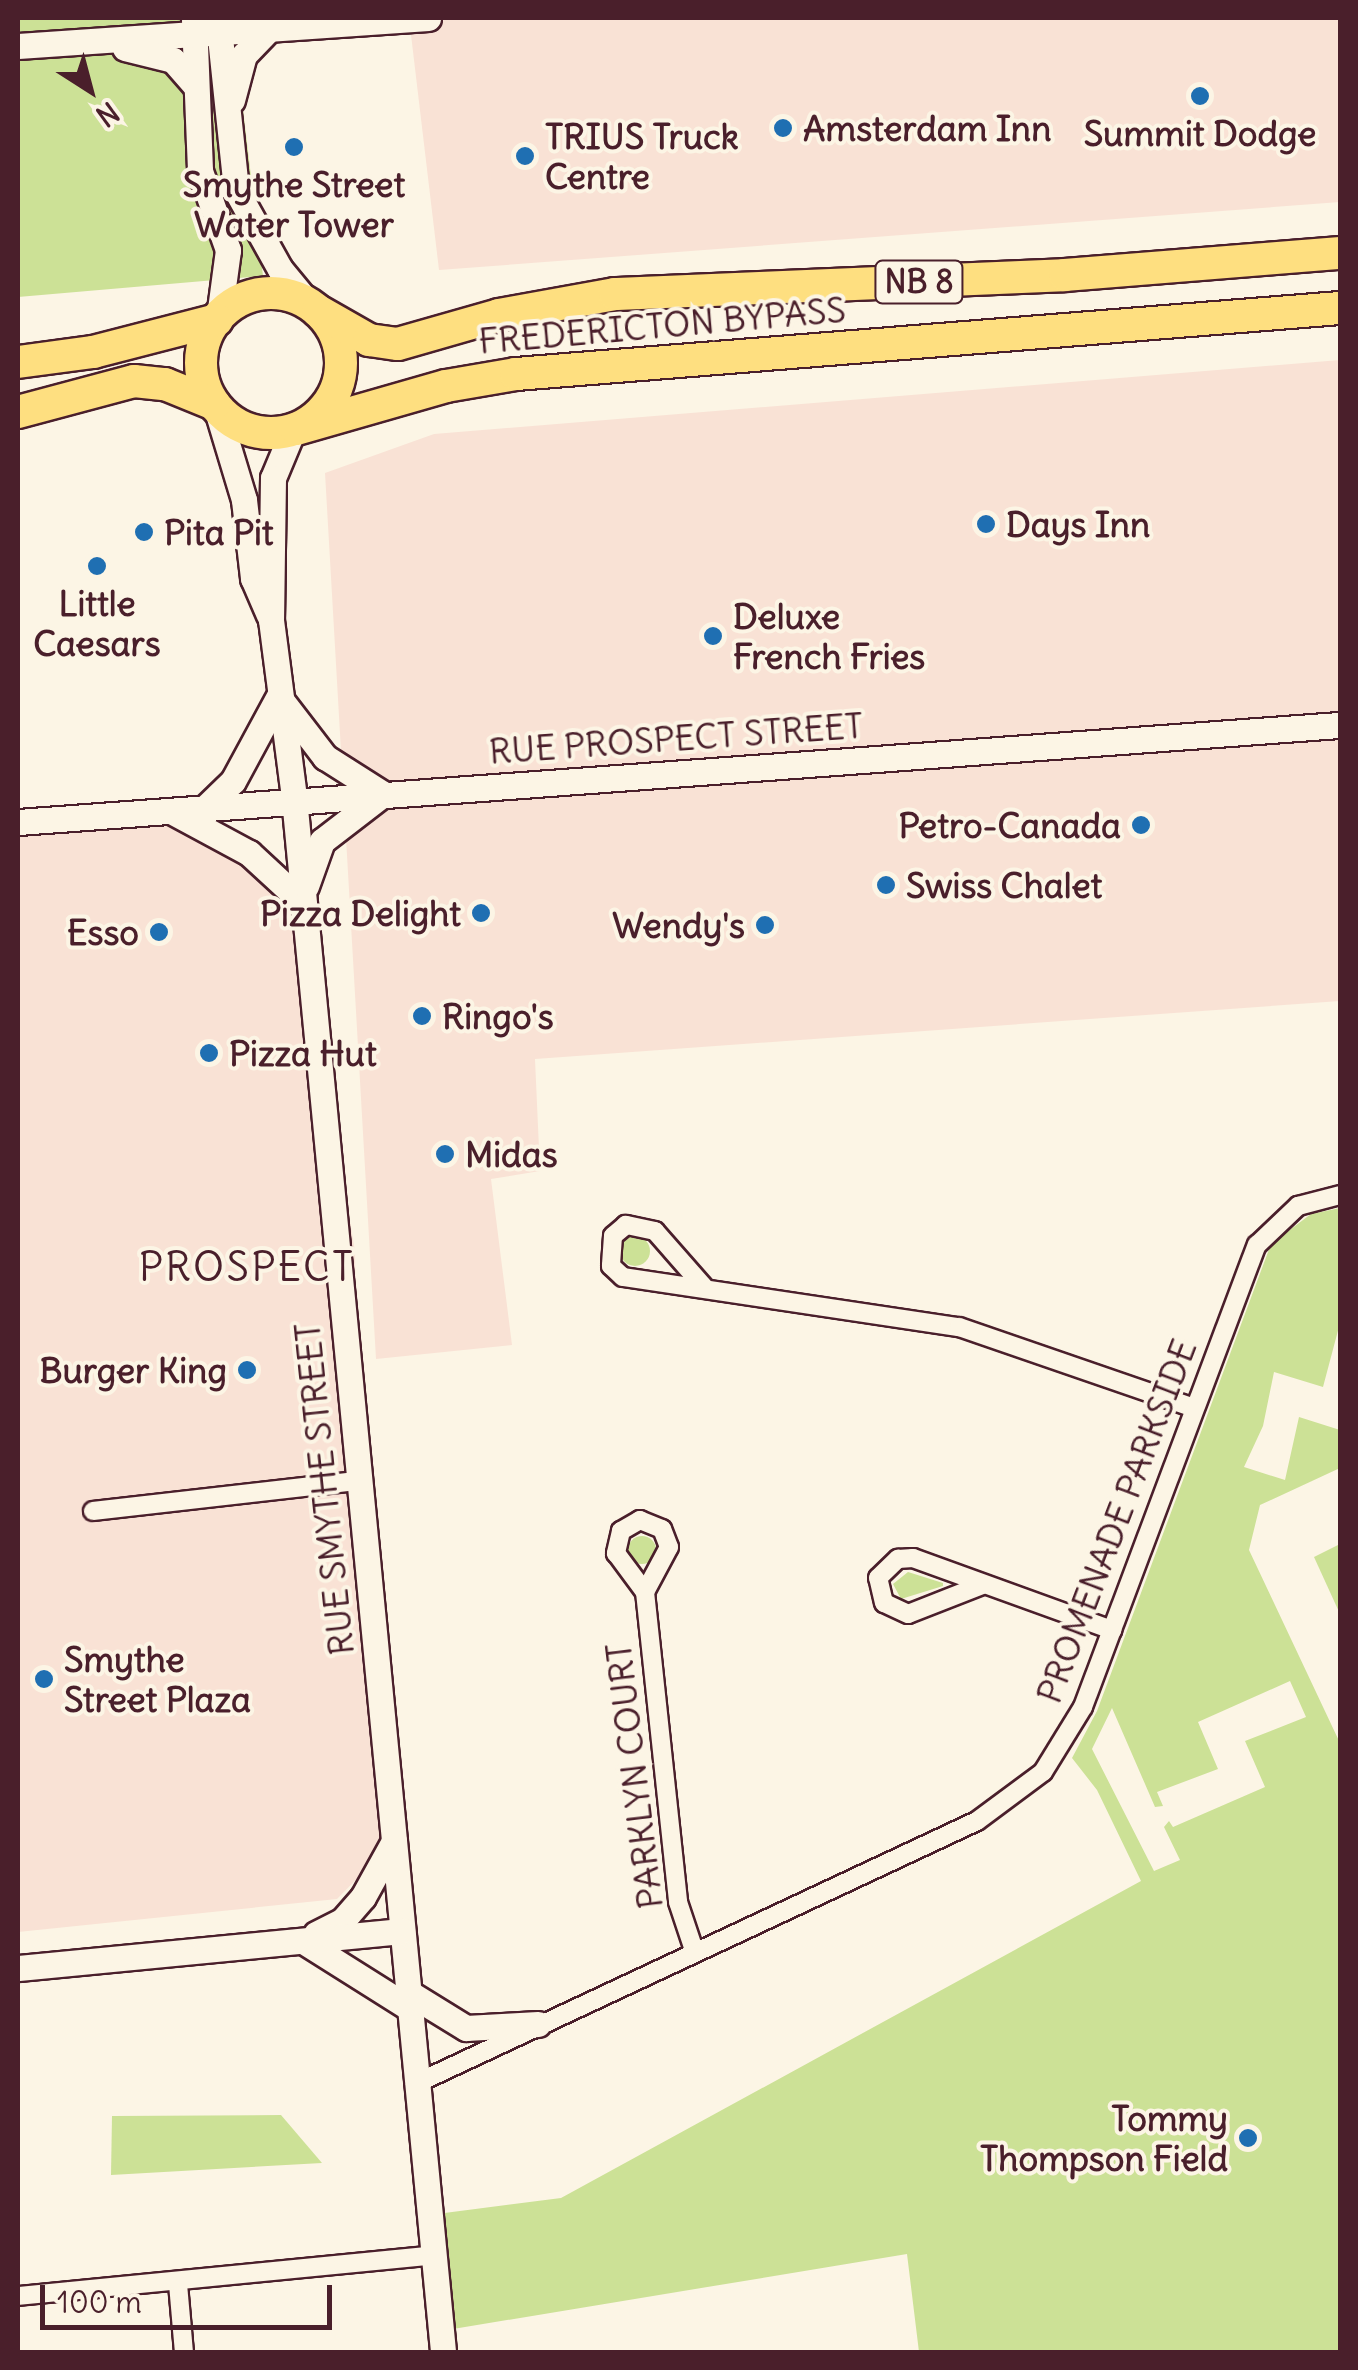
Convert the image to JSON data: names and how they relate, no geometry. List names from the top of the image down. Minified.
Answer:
{"streets":{"highway":["NB 8","FREDERICTON BYPASS"],"main road":["RUE PROSPECT STREET","RUE SMYTHE STREET"],"street":["PROMENADE PARKSIDE","PARKLYN COURT"]},"crossings":[["FREDERICTON BYPASS","RUE SMYTHE STREET"],["RUE PROSPECT STREET","RUE SMYTHE STREET"],["RUE SMYTHE STREET","PROMENADE PARKSIDE"],["PROMENADE PARKSIDE","PARKLYN COURT"]],"districts":["PROSPECT"],"places":["Summit Dodge","Amsterdam Inn","Smythe Street Water Tower","TRIUS Truck Centre","Days Inn","Pita Pit","Little Caesars","Deluxe French Fries","Petro-Canada","Swiss Chalet","Pizza Delight","Wendy's","Esso","Ringo's","Pizza Hut","Midas","Burger King","Smythe Street Plaza","Tommy Thompson Field"],"scale_bar":"100 m","north":"bottom right"}
